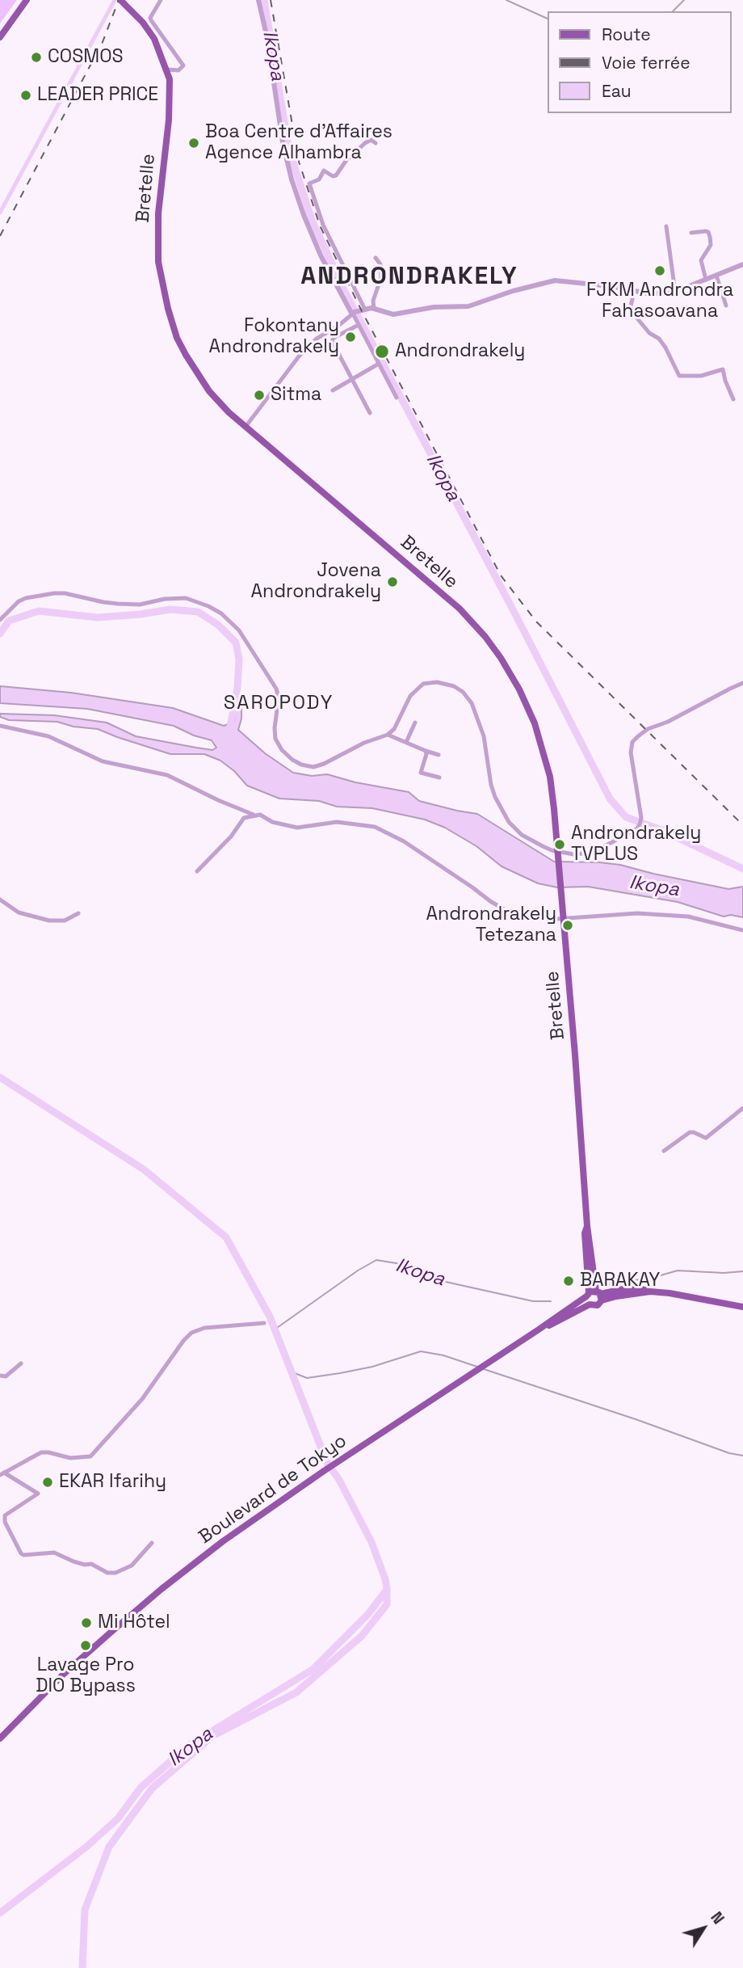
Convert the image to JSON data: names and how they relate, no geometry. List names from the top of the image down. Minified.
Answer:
{"streets":{"main road":["Bretelle","Boulevard de Tokyo"]},"crossings":[["Bretelle","Boulevard de Tokyo"]],"districts":["ANDRONDRAKELY","SAROPODY"],"water":["Ikopa"],"places":["COSMOS","LEADER PRICE","Boa Centre d'Affaires Agence Alhambra","FJKM Androndra Fahasoavana","Fokontany Androndrakely","Androndrakely","Sitma","Jovena Androndrakely","Androndrakely TVPLUS","Androndrakely Tetezana","BARAKAY","EKAR Ifarihy","Mi Hôtel","Lavage Pro DIO Bypass"],"legend":["Route","Voie ferrée","Eau"],"north":"top right"}
